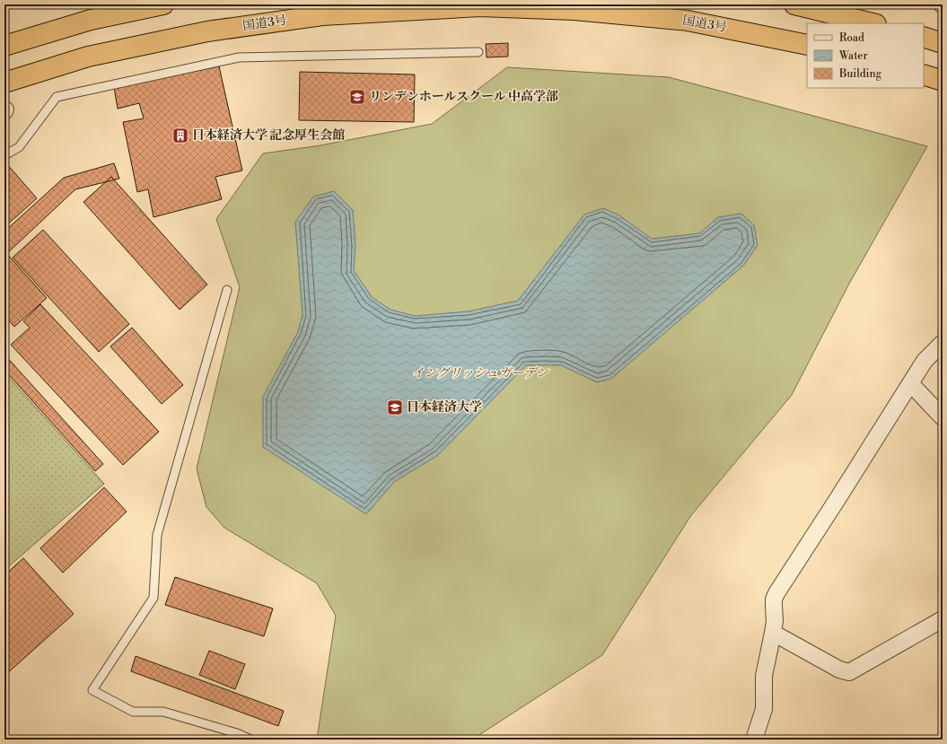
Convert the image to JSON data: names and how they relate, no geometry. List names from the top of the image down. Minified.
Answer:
{"streets":{"highway":["国道3号"]},"parks":["イングリッシュガーデン"],"places":{"school or university":["リンデンホールスクール 中高学部","日本経済大学"],"building":["日本経済大学 記念厚生会館"]},"legend":["Road","Water","Building"]}
